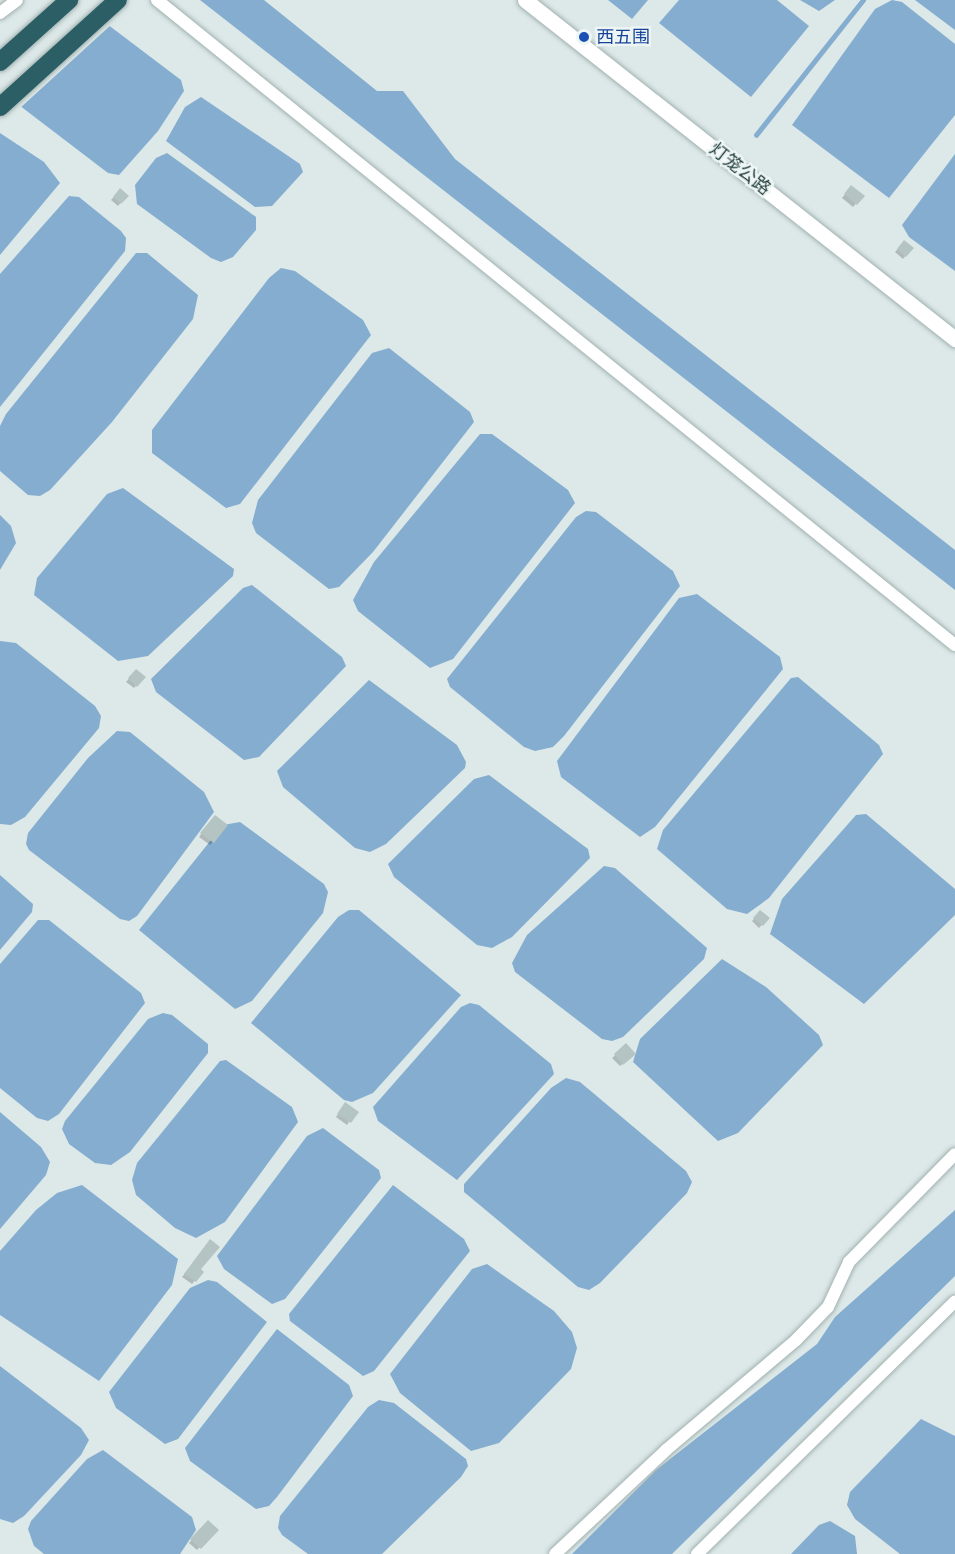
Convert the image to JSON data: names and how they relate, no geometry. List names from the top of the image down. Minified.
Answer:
{"streets":{"street":["灯笼公路"]},"places":["西五围"]}
